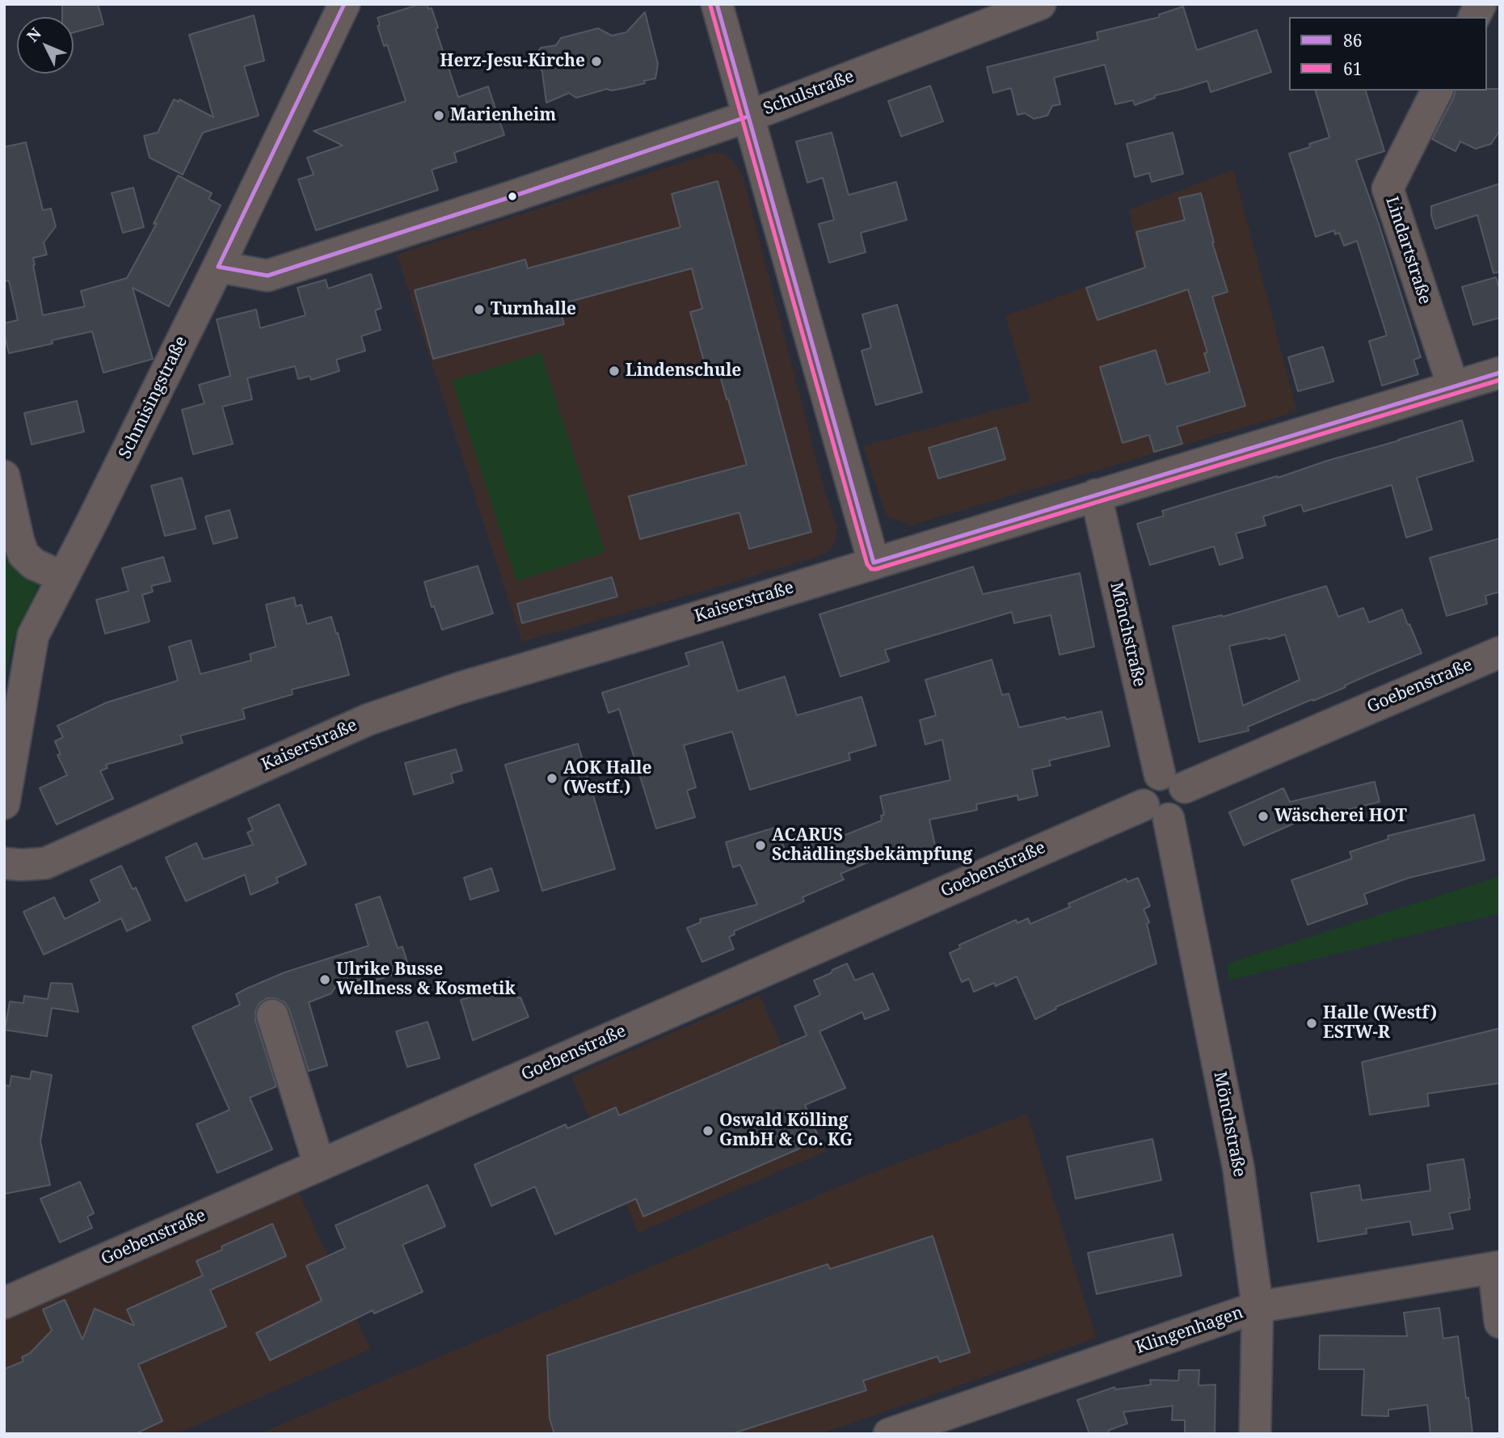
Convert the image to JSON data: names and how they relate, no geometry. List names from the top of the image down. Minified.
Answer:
{"streets":{"street":["Schulstraße","Lindartstraße","Schmisingstraße","Kaiserstraße","Mönchstraße","Goebenstraße","Klingenhagen"]},"crossings":[["Schulstraße","Schmisingstraße"],["Lindartstraße","Kaiserstraße"],["Kaiserstraße","Mönchstraße"],["Mönchstraße","Goebenstraße"],["Mönchstraße","Klingenhagen"]],"places":["Herz-Jesu-Kirche","Marienheim","Turnhalle","Lindenschule","AOK Halle (Westf.)","Wäscherei HOT","ACARUS Schädlingsbekämpfung","Ulrike Busse Wellness & Kosmetik","Halle (Westf) ESTW-R","Oswald Kölling GmbH & Co. KG"],"lines":["transit line 86","transit line 61"],"legend":["86","61"],"north":"top left"}
